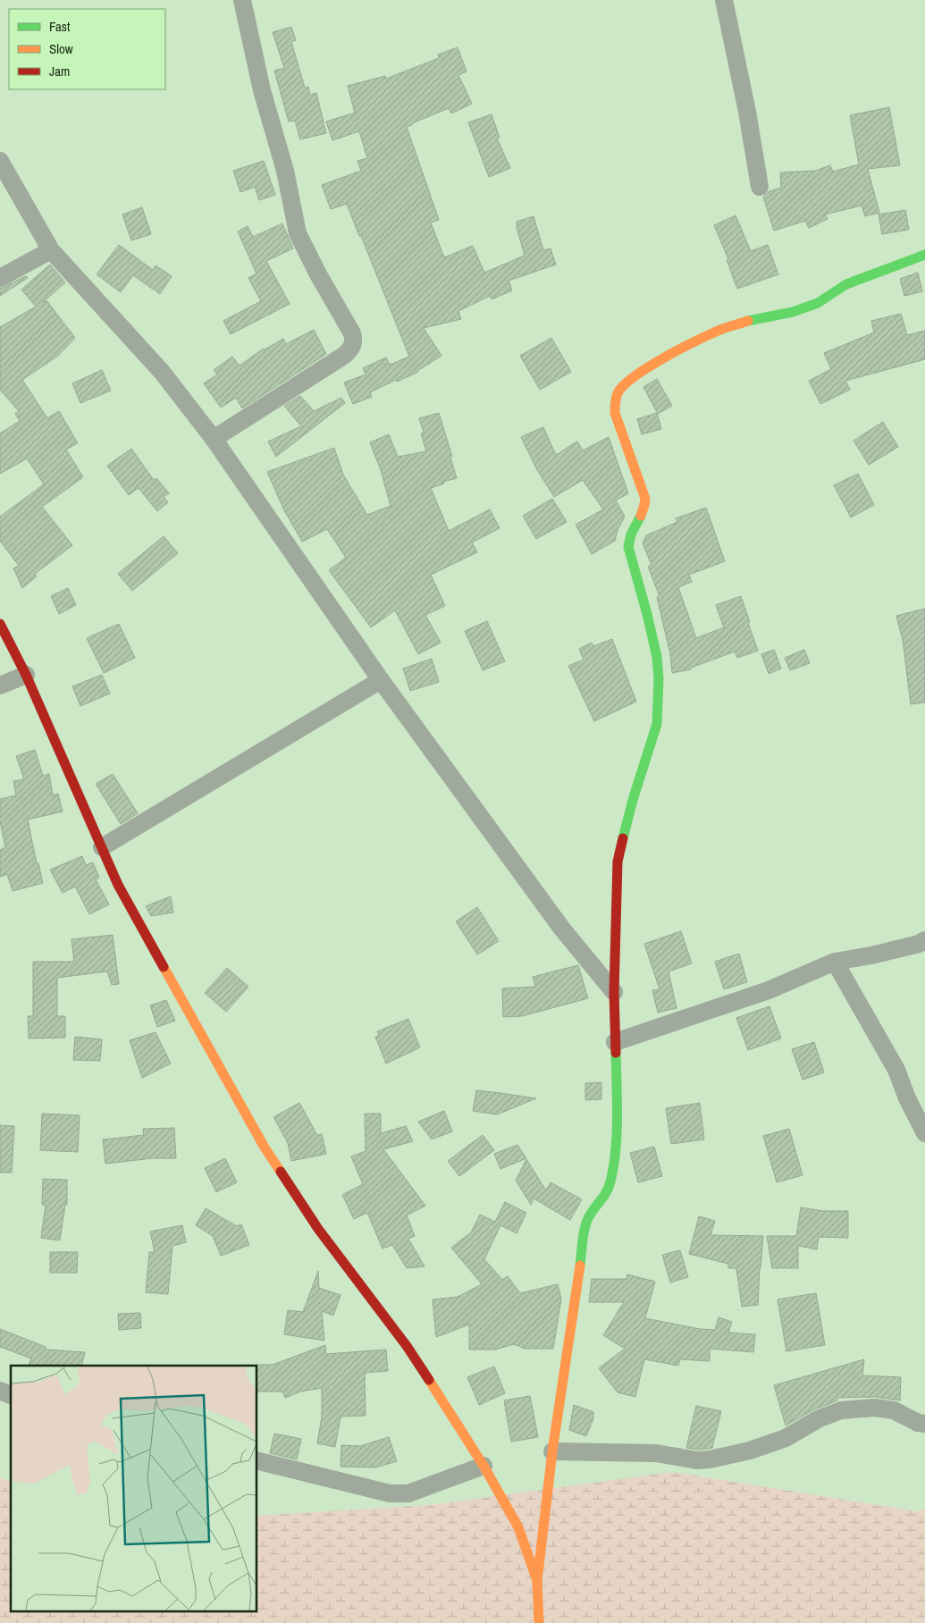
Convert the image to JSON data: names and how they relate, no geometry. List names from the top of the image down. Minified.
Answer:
{"legend":["Fast","Slow","Jam"]}
